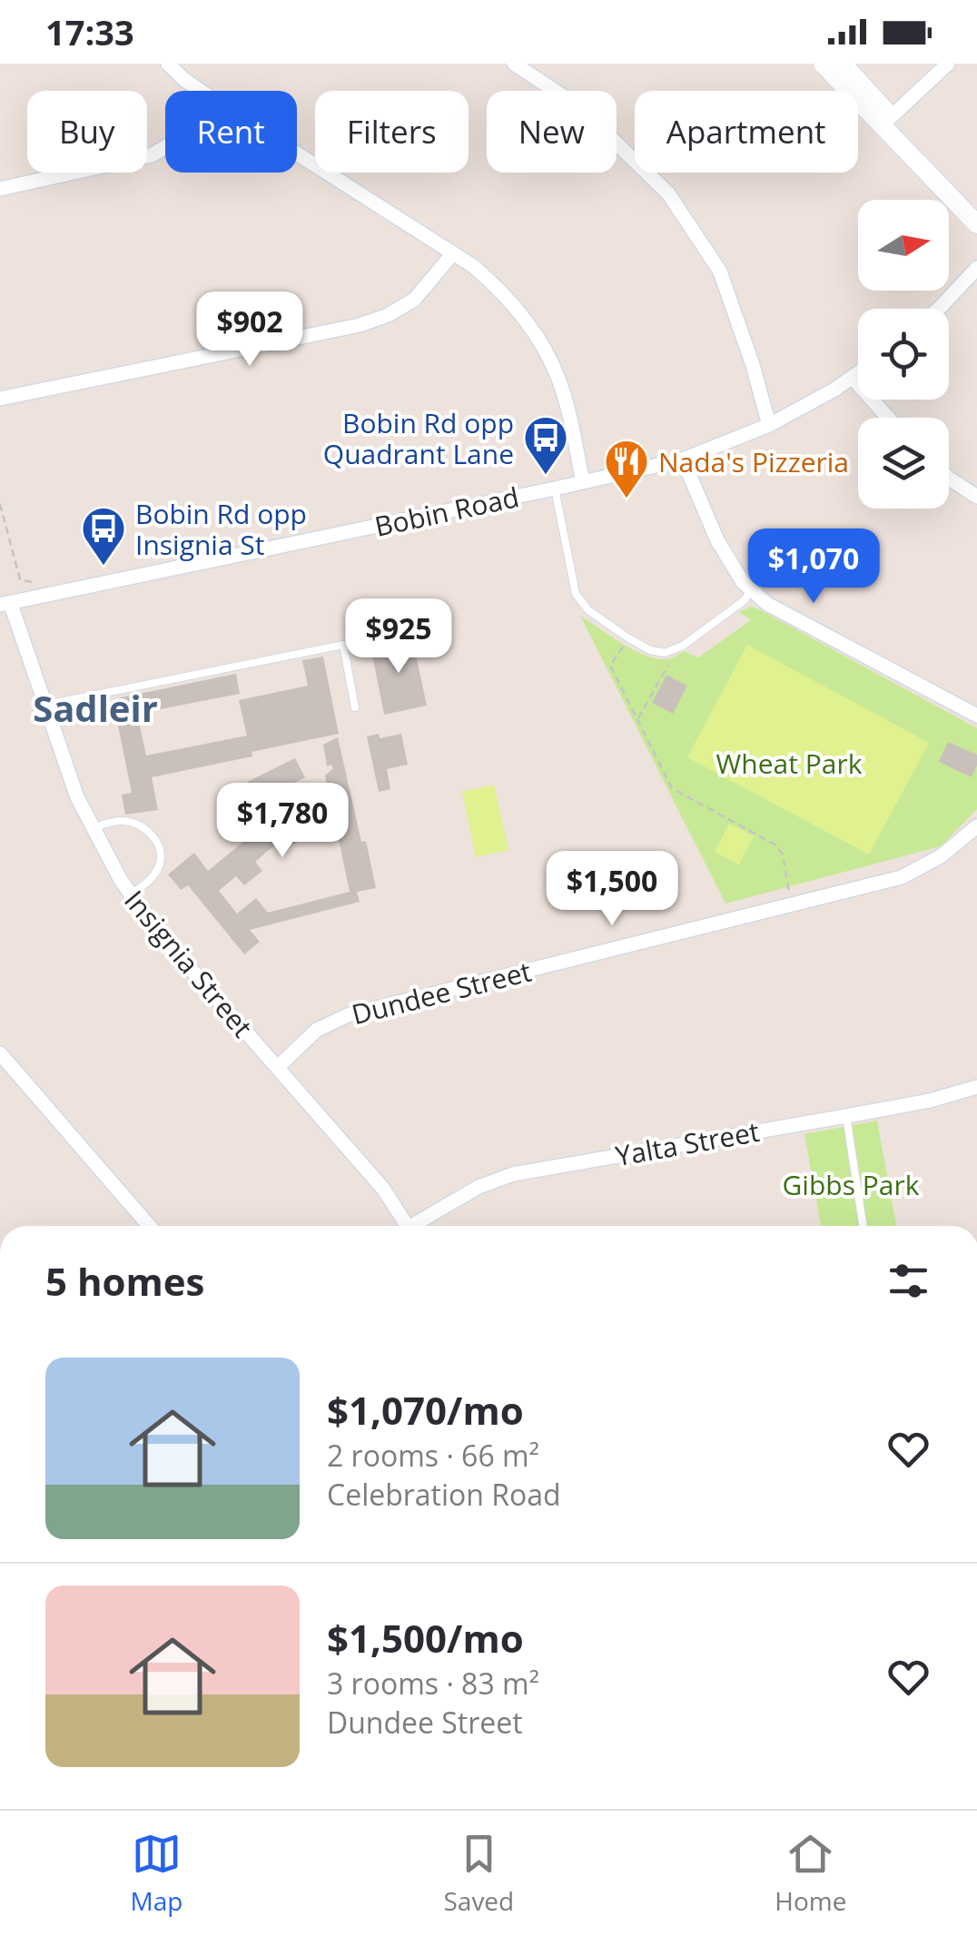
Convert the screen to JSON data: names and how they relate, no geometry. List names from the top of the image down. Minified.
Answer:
{"streets":{"street":["Bobin Road","Insignia Street","Dundee Street","Yalta Street"]},"crossings":[["Bobin Road","Insignia Street"],["Insignia Street","Dundee Street"]],"districts":["Sadleir"],"parks":["Wheat Park","Gibbs Park"],"places":{"bus stop":["Bobin Rd opp Quadrant Lane","Bobin Rd opp Insignia St"],"restaurant":["Nada's Pizzeria"]},"north":"right","page":{"status":"17:33","chip":["Buy","Rent","Filters","New","Apartment"],"price":["$902","$1,070","$925","$1,780","$1,500"],"heading":"5 homes","list":[{"name":"$1,070/mo","note":"2 rooms · 66 m² · Celebration Road"},{"name":"$1,500/mo","note":"3 rooms · 83 m² · Dundee Street"}],"tabs":["Map","Saved","Home"]}}
